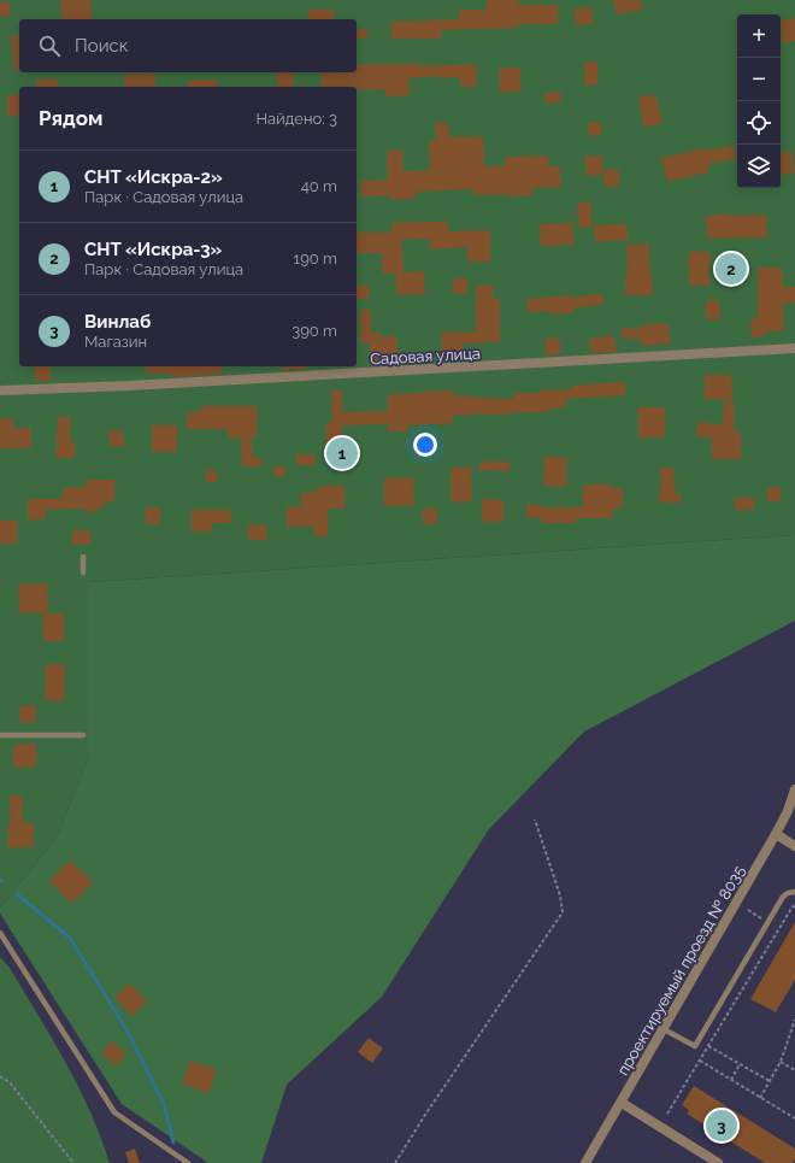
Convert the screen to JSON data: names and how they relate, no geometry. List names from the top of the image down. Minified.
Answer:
{"streets":{"street":["Садовая улица","проектируемый проезд № 8035"]},"page":{"map_buttons":["+","−"],"search":"Поиск","heading":["Рядом","Найдено: 3"],"list":[{"mark":"1","name":"СНТ «Искра-2»","note":"Парк · Садовая улица","value":"40 m"},{"mark":"2","name":"СНТ «Искра-3»","note":"Парк · Садовая улица","value":"190 m"},{"mark":"3","name":"Винлаб","note":"Магазин","value":"390 m"}],"pins":["2","1","3"]}}
